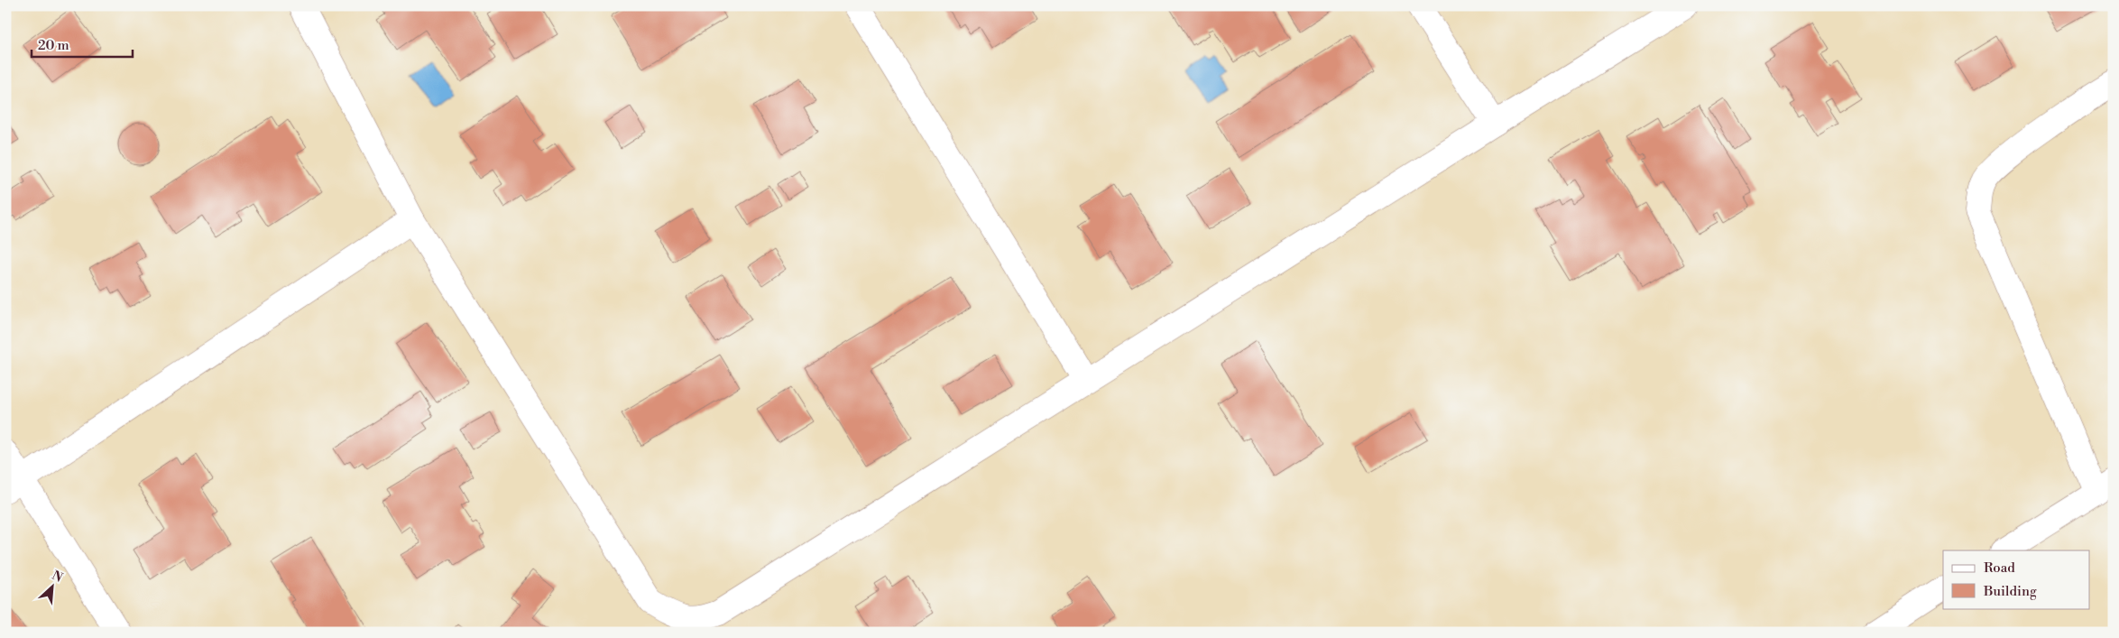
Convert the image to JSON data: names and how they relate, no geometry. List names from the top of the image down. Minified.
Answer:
{"legend":["Road","Building"],"scale_bar":"20 m","north":"top right"}
